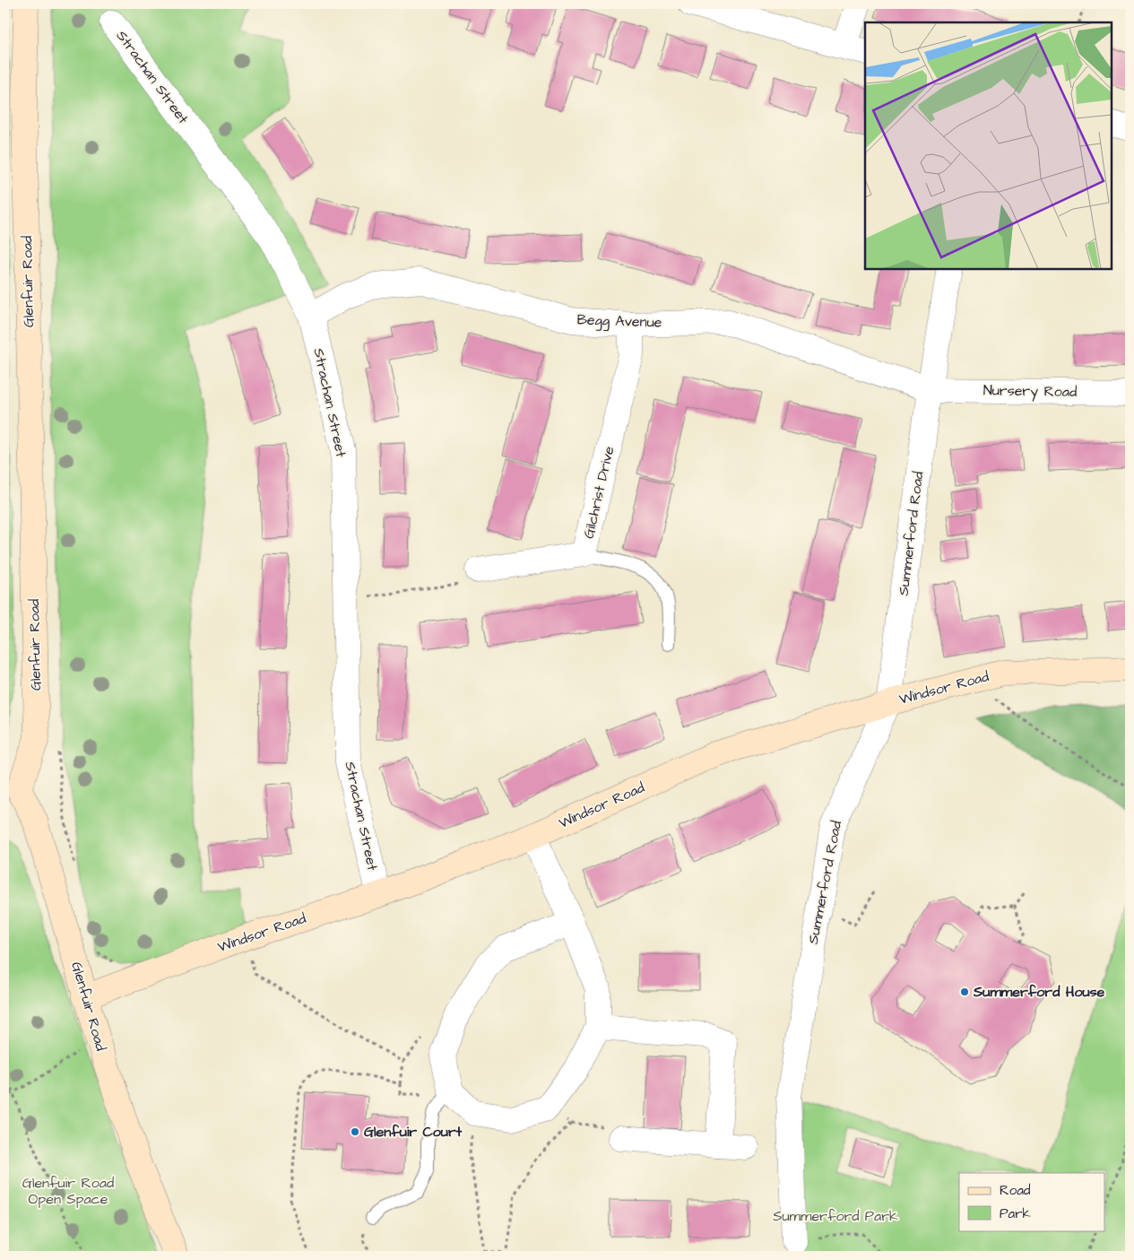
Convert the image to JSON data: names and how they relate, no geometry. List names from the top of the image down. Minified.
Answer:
{"streets":{"main road":["Glenfuir Road","Windsor Road"],"street":["Strachan Street","Begg Avenue","Nursery Road","Gilchrist Drive","Summerford Road"]},"crossings":[["Strachan Street","Begg Avenue"],["Strachan Street","Windsor Road"],["Glenfuir Road","Windsor Road"],["Begg Avenue","Nursery Road"],["Begg Avenue","Gilchrist Drive"],["Begg Avenue","Summerford Road"],["Nursery Road","Summerford Road"],["Summerford Road","Windsor Road"]],"parks":["Glenfuir Road Open Space","Summerford Park"],"places":["Summerford House","Glenfuir Court"],"legend":["Road","Park"]}
